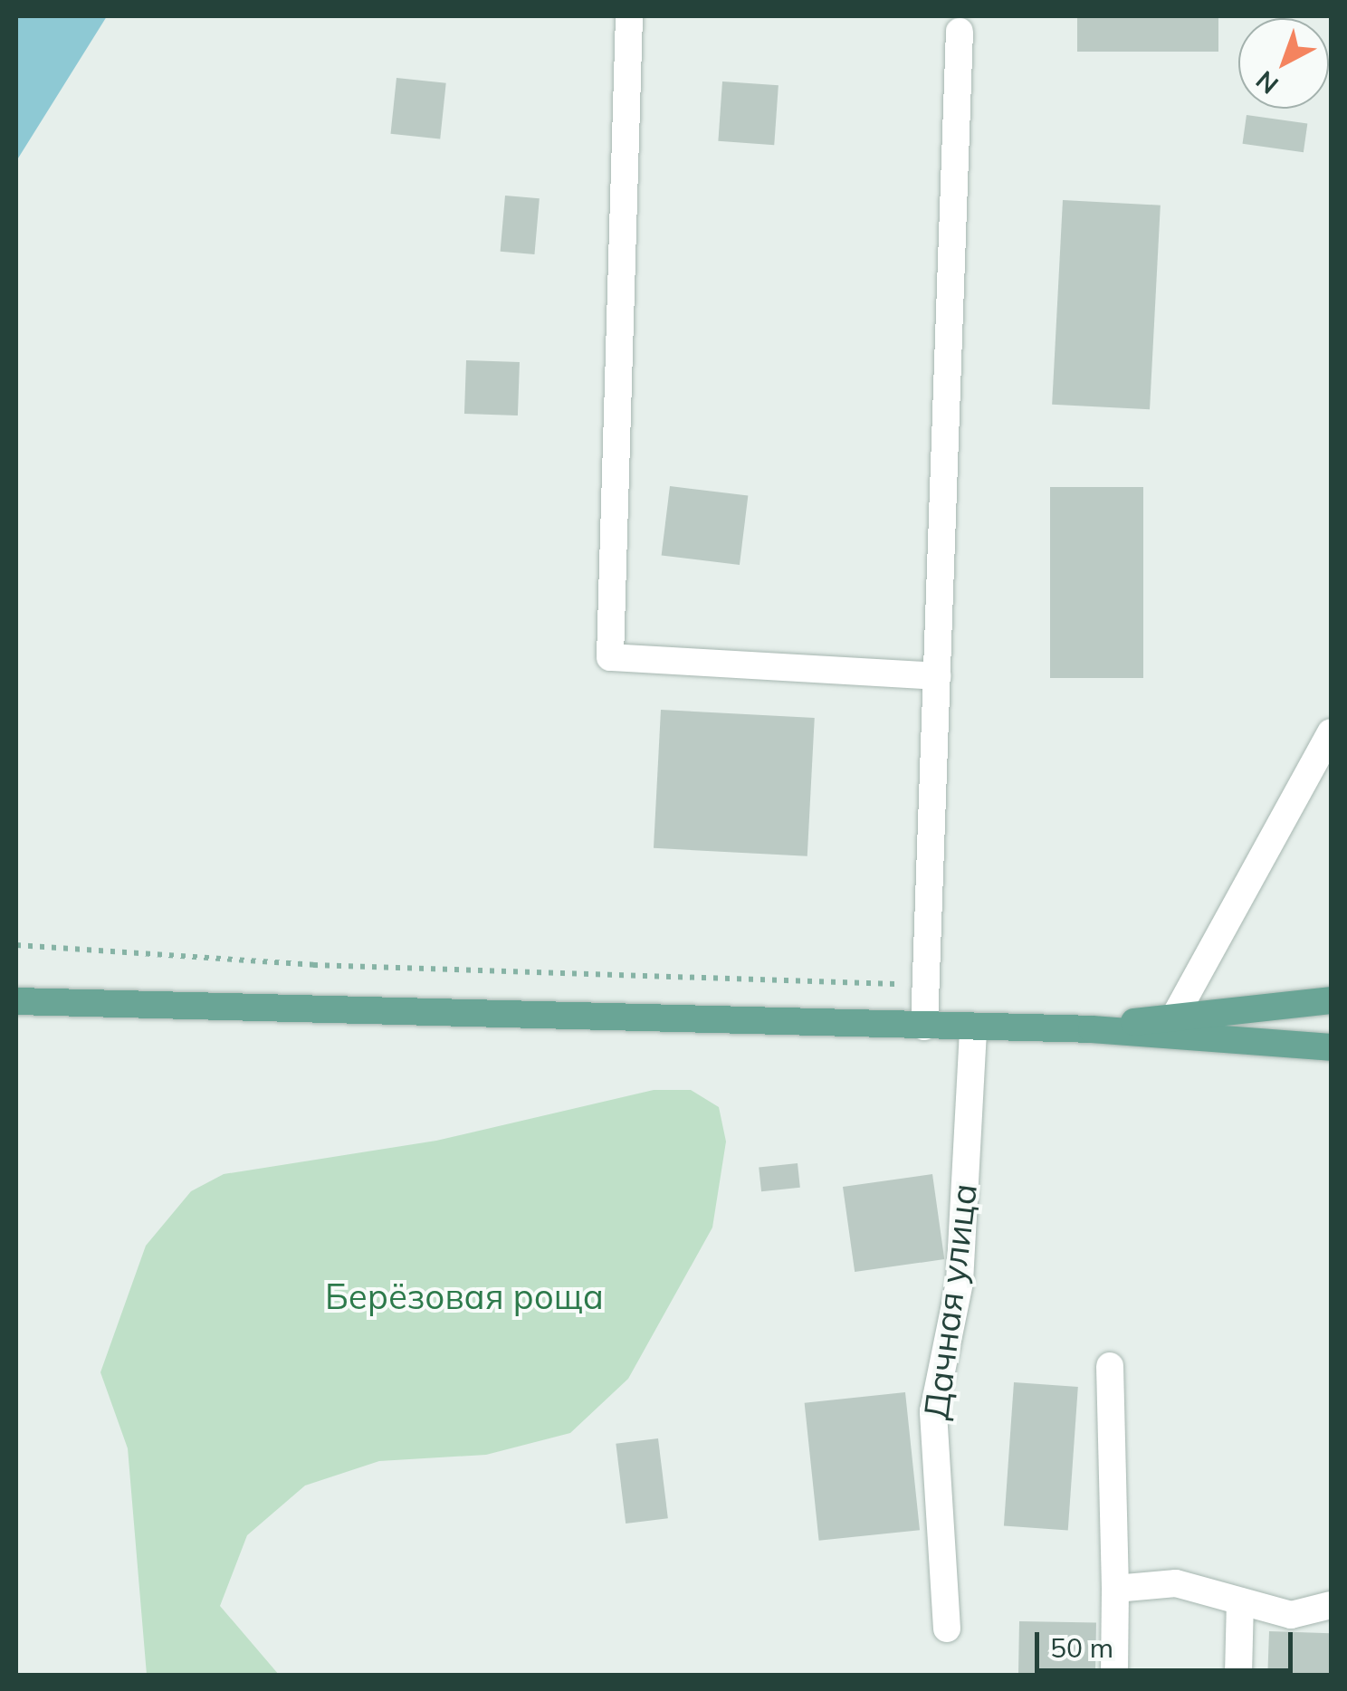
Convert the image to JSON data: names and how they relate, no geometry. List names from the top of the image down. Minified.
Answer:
{"streets":{"street":["Дачная улица"]},"parks":["Берёзовая роща"],"scale_bar":"50 m","north":"bottom left"}
